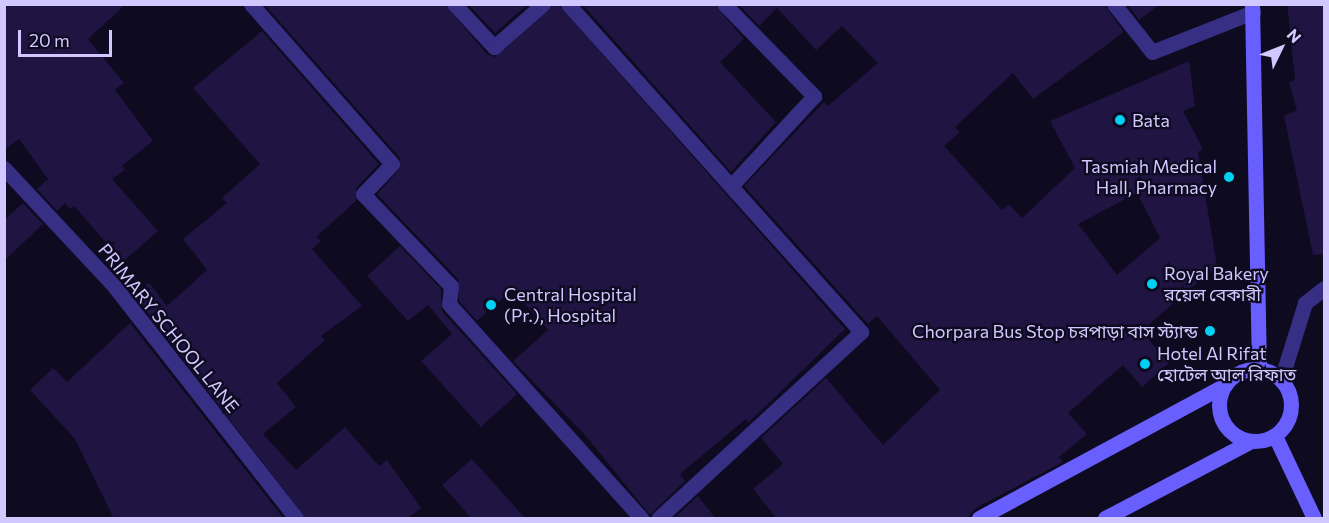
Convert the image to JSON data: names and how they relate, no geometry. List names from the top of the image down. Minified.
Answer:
{"streets":{"street":["PRIMARY SCHOOL LANE"]},"places":["Bata","Tasmiah Medical Hall, Pharmacy","Royal Bakery রয়েল বেকারী","Central Hospital (Pr.), Hospital","Chorpara Bus Stop চরপাড়া বাস স্ট্যান্ড","Hotel Al Rifat হোটেল আল রিফাত"],"scale_bar":"20 m","north":"top right"}
